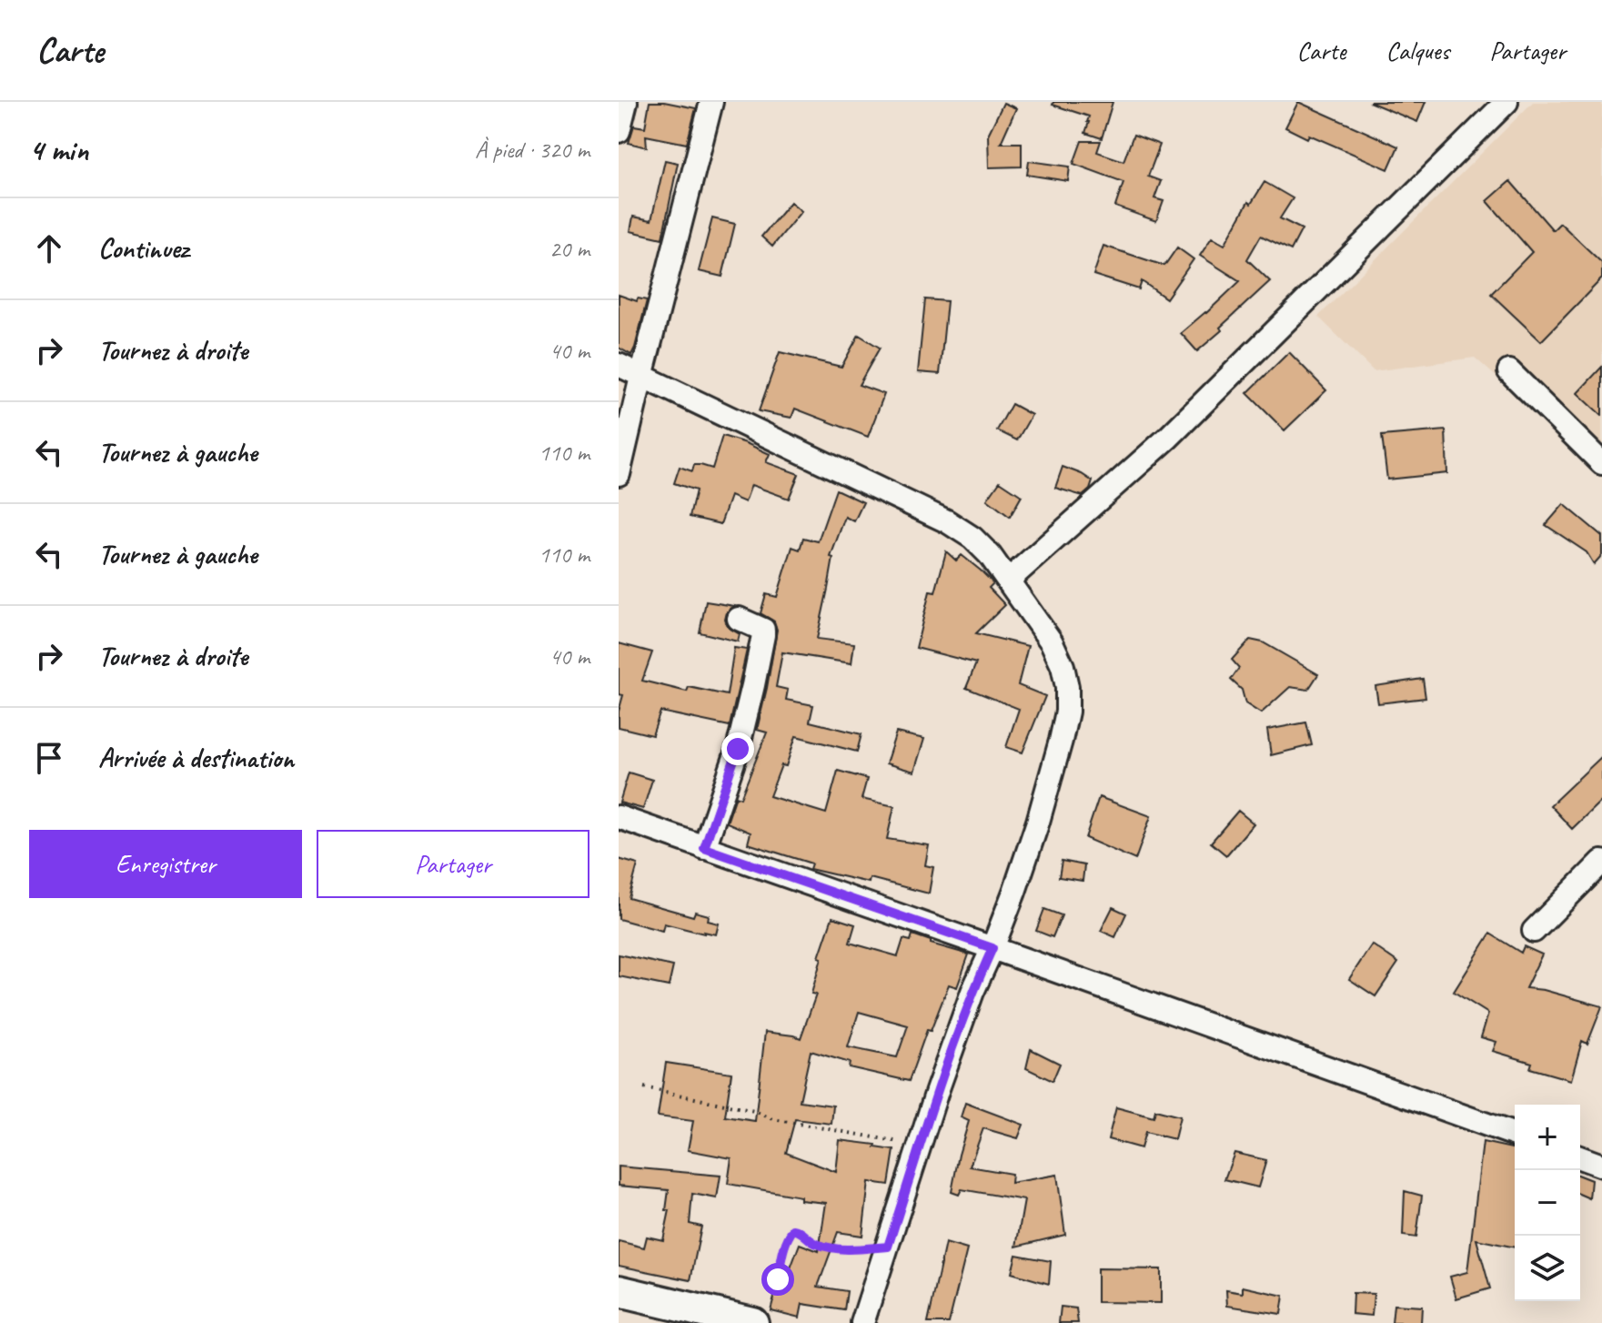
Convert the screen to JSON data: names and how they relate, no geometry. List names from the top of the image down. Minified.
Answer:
{"page":{"header":"Carte","nav":["Carte","Calques","Partager"],"heading":["4 min","À pied · 320 m"],"list":[["Continuez","20 m"],["Tournez à droite","40 m"],["Tournez à gauche","110 m"],["Tournez à gauche","110 m"],["Tournez à droite","40 m"],"Arrivée à destination"],"buttons":["Enregistrer","Partager"],"map_buttons":["+","−"]}}
